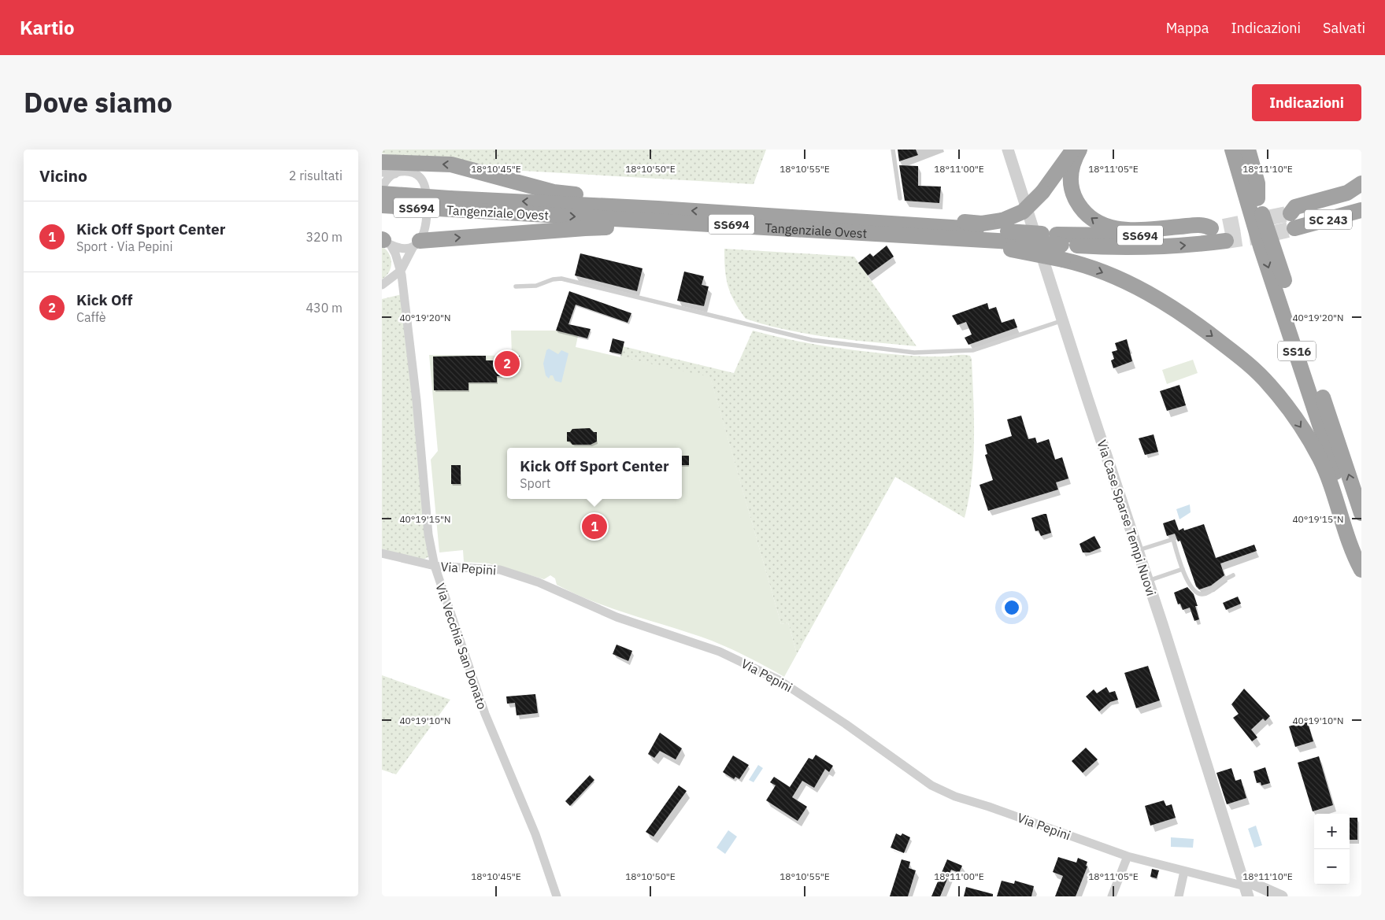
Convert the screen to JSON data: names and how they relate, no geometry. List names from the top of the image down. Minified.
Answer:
{"streets":{"highway":["SS694","Tangenziale Ovest","SC 243","SS16"],"street":["Via Case Sparse Tempi Nuovi","Via Pepini","Via Vecchia San Donato"]},"crossings":[["Via Case Sparse Tempi Nuovi","Via Pepini"],["Via Pepini","Via Vecchia San Donato"]],"page":{"header":"Kartio","nav":["Mappa","Indicazioni","Salvati"],"title":"Dove siamo","buttons":"Indicazioni","heading":["Vicino","2 risultati"],"list":[{"mark":"1","name":"Kick Off Sport Center","note":"Sport · Via Pepini","value":"320 m"},{"mark":"2","name":"Kick Off","note":"Caffè","value":"430 m"}],"pins":["2","1"],"popup":["Kick Off Sport Center","Sport"],"map_buttons":["+","−"]},"coordinates":["18°10'45\"E","18°10'50\"E","18°10'55\"E","18°11'00\"E","18°11'05\"E","18°11'10\"E","40°19'20\"N","40°19'15\"N","40°19'10\"N"]}
